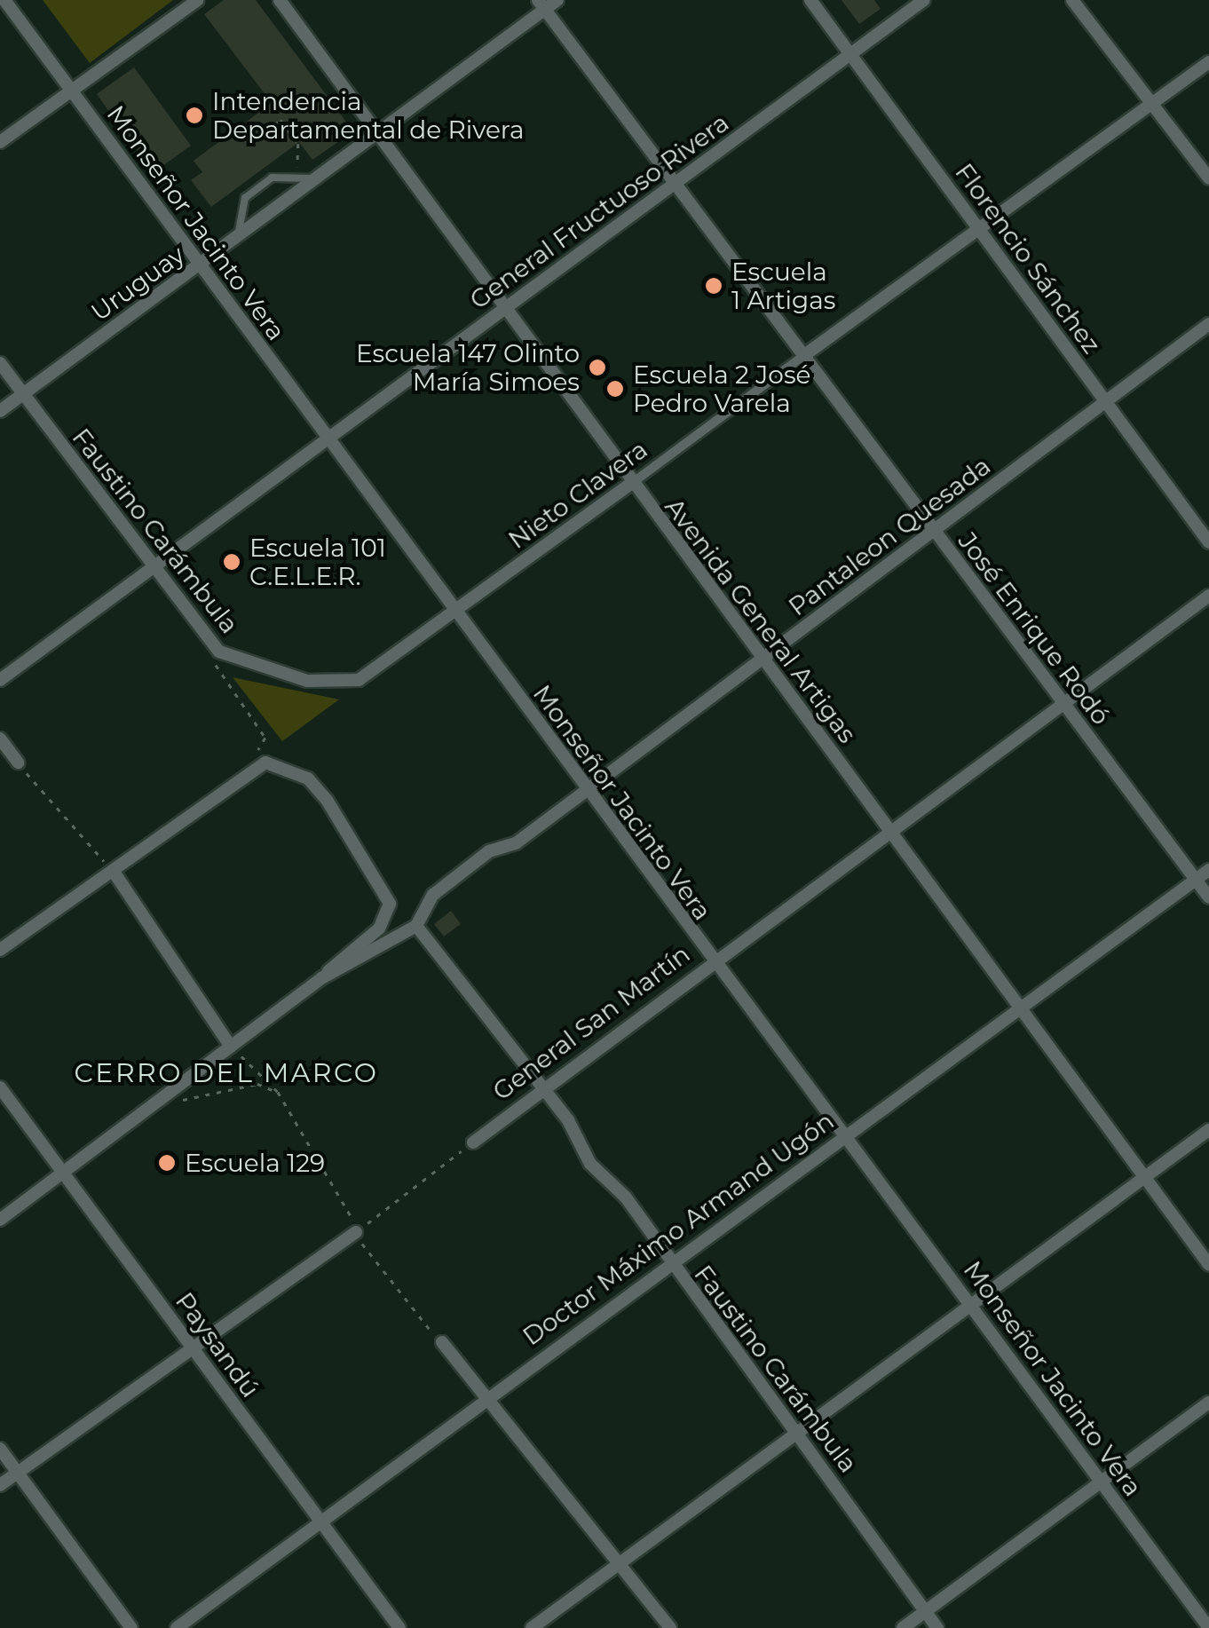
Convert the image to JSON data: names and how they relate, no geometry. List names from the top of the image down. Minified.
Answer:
{"streets":{"street":["General Fructuoso Rivera","Monseñor Jacinto Vera","Florencio Sánchez","Uruguay","Nieto Clavera","Faustino Carámbula","Pantaleon Quesada","Avenida General Artigas","José Enrique Rodó","General San Martín","Doctor Máximo Armand Ugón","Paysandú"]},"crossings":[["General Fructuoso Rivera","Monseñor Jacinto Vera"],["General Fructuoso Rivera","Florencio Sánchez"],["General Fructuoso Rivera","Faustino Carámbula"],["General Fructuoso Rivera","Avenida General Artigas"],["General Fructuoso Rivera","José Enrique Rodó"],["Monseñor Jacinto Vera","Uruguay"],["Monseñor Jacinto Vera","Nieto Clavera"],["Monseñor Jacinto Vera","Pantaleon Quesada"],["Monseñor Jacinto Vera","General San Martín"],["Monseñor Jacinto Vera","Doctor Máximo Armand Ugón"],["Florencio Sánchez","Nieto Clavera"],["Florencio Sánchez","Pantaleon Quesada"],["Uruguay","Faustino Carámbula"],["Uruguay","Avenida General Artigas"],["Uruguay","José Enrique Rodó"],["Nieto Clavera","Faustino Carámbula"],["Nieto Clavera","Avenida General Artigas"],["Nieto Clavera","José Enrique Rodó"],["Faustino Carámbula","Pantaleon Quesada"],["Faustino Carámbula","General San Martín"],["Faustino Carámbula","Doctor Máximo Armand Ugón"],["Pantaleon Quesada","Avenida General Artigas"],["Pantaleon Quesada","José Enrique Rodó"],["Pantaleon Quesada","Paysandú"],["Avenida General Artigas","General San Martín"],["Avenida General Artigas","Doctor Máximo Armand Ugón"],["José Enrique Rodó","General San Martín"],["José Enrique Rodó","Doctor Máximo Armand Ugón"],["Doctor Máximo Armand Ugón","Paysandú"]],"districts":["CERRO DEL MARCO"],"places":["Intendencia Departamental de Rivera","Escuela 1 Artigas","Escuela 147 Olinto María Simoes","Escuela 2 José Pedro Varela","Escuela 101 C.E.L.E.R.","Escuela 129"]}
